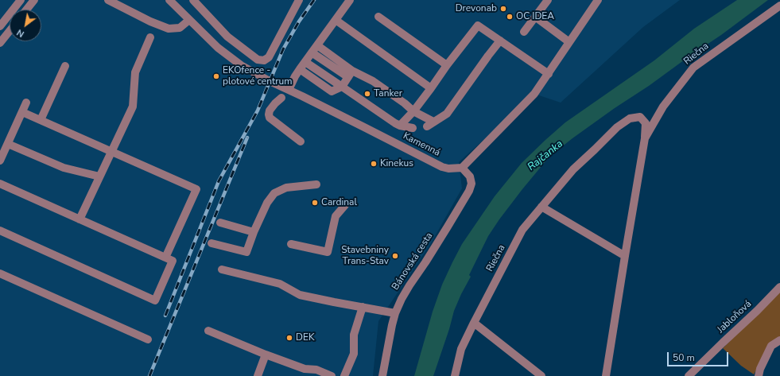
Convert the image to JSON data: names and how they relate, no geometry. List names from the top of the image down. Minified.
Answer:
{"streets":{"street":["Riečna","Kamenná","Bánovská cesta","Jabloňová"]},"crossings":[["Kamenná","Bánovská cesta"]],"water":["Rajčanka"],"places":["Drevonab","OC IDEA","EKOfence - plotové centrum","Tanker","Kinekus","Cardinal","Stavebniny Trans-Stav","DEK"],"scale_bar":"50 m","north":"bottom left"}
